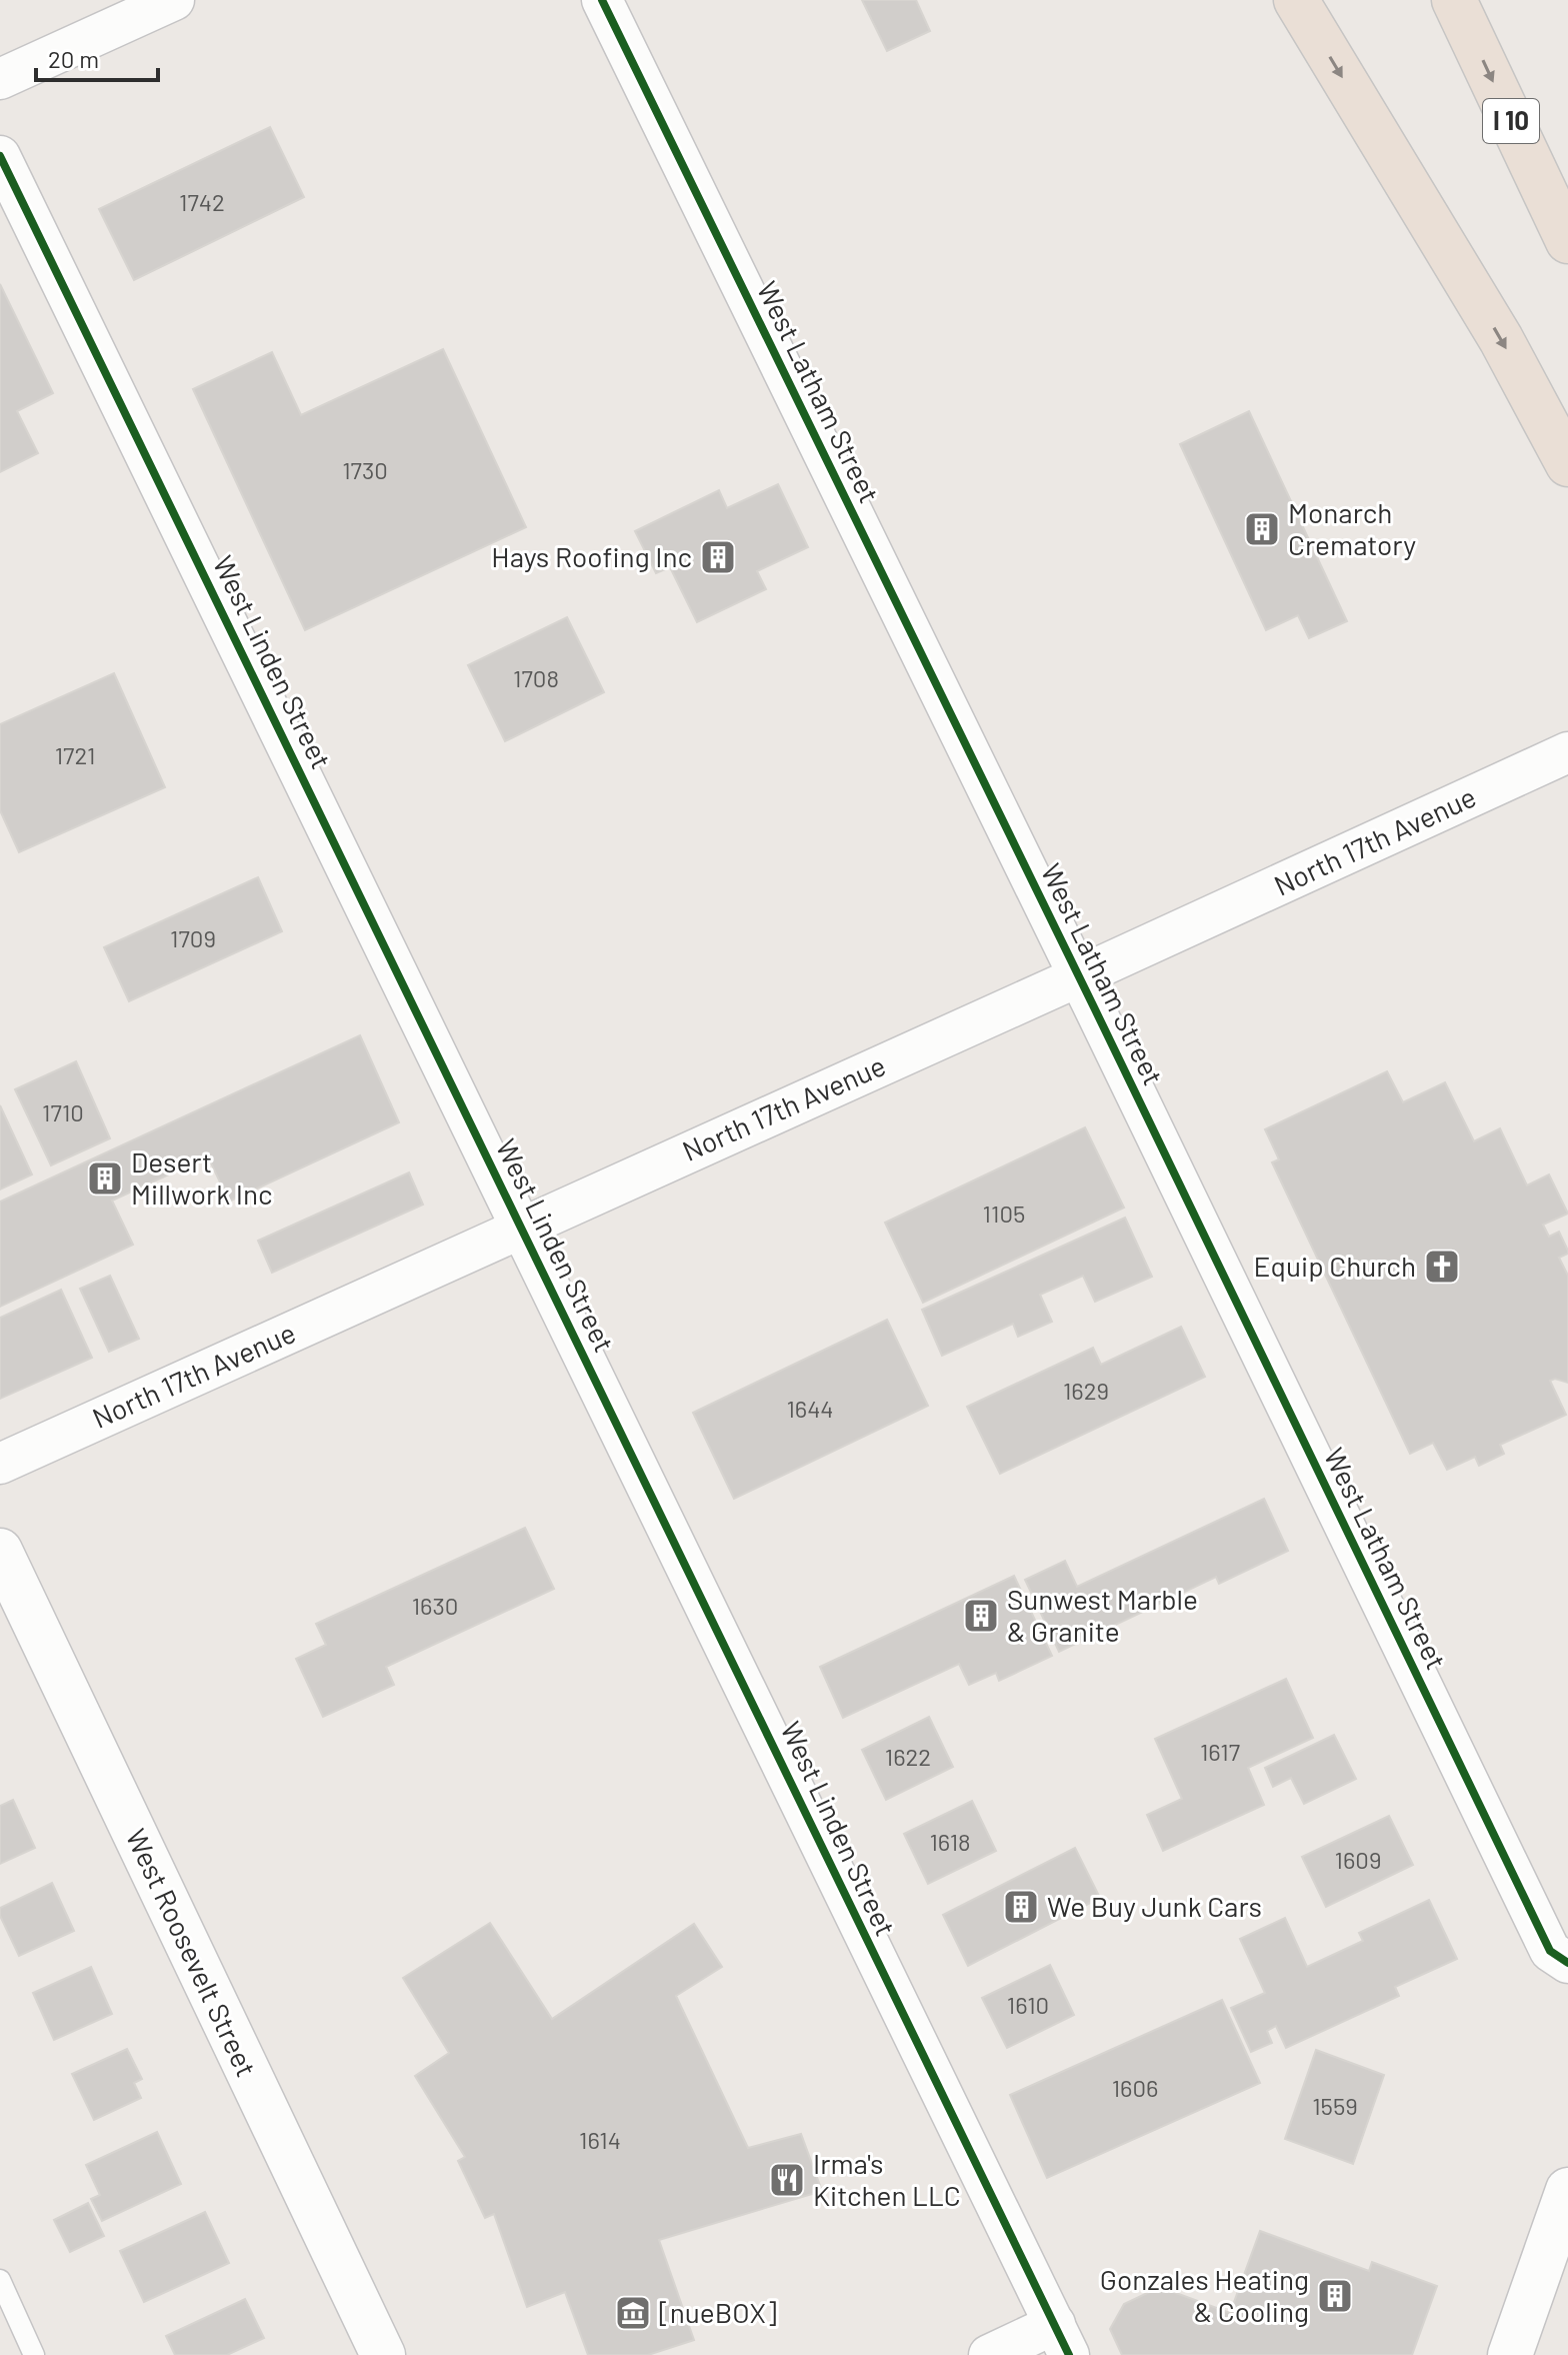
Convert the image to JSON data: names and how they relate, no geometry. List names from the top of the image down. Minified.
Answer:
{"streets":{"highway":["I 10"],"street":["West Latham Street","West Linden Street","North 17th Avenue","West Roosevelt Street"]},"crossings":[["West Latham Street","North 17th Avenue"],["West Linden Street","North 17th Avenue"]],"places":{"building":["Monarch Crematory","Hays Roofing Inc","Desert Millwork Inc","Sunwest Marble & Granite","We Buy Junk Cars","Gonzales Heating & Cooling"],"church":["Equip Church"],"restaurant":["Irma's Kitchen LLC"],"museum":["[nueBOX]"]},"house_numbers":["1742","1730","1708","1721","1709","1710","1105","1629","1644","1630","1617","1622","1618","1609","1610","1606","1559","1614"],"scale_bar":"20 m"}
